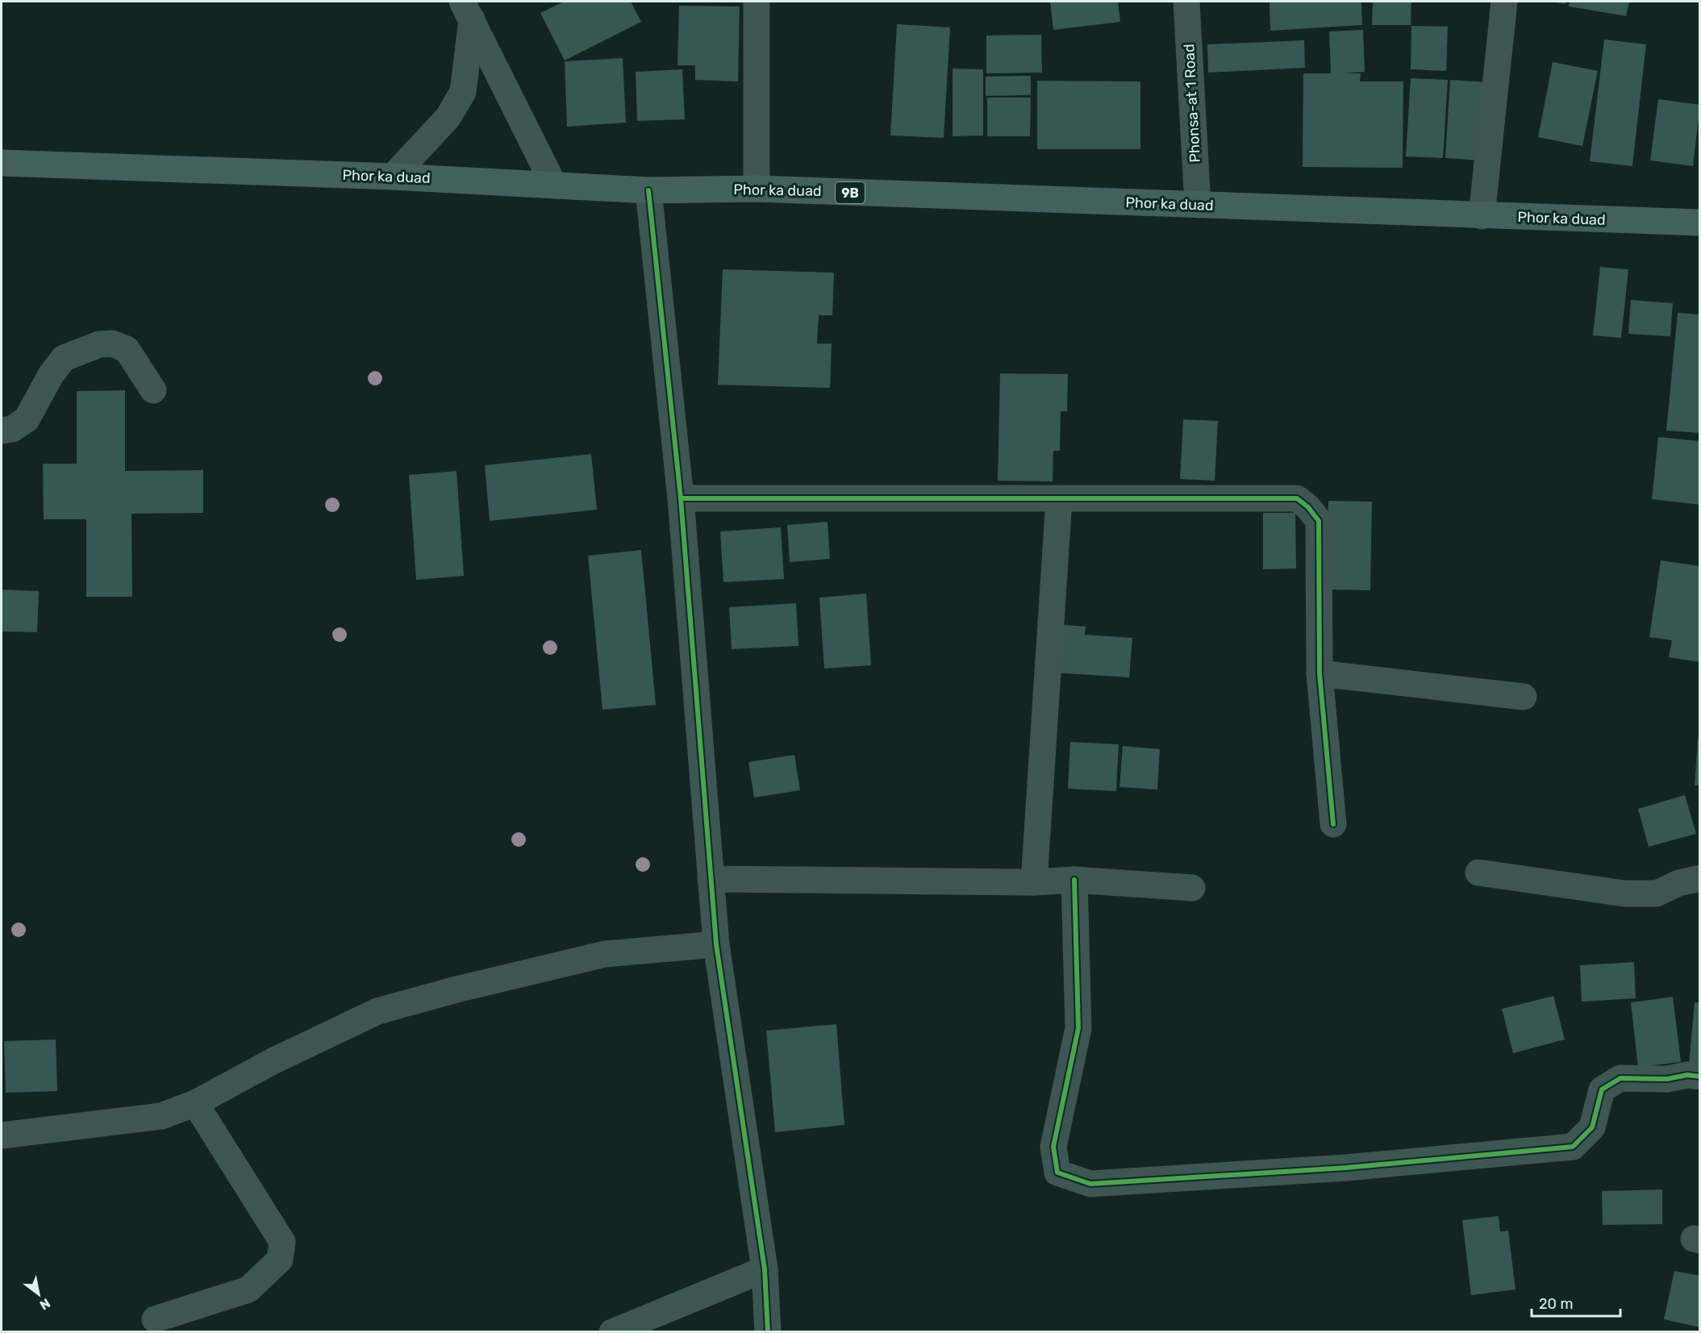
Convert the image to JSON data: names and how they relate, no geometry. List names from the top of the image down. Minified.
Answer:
{"streets":{"main road":["Phor ka duad","9B"],"street":["Phonsa-at 1 Road"]},"crossings":[["Phonsa-at 1 Road","Phor ka duad"]],"scale_bar":"20 m","north":"bottom right"}
